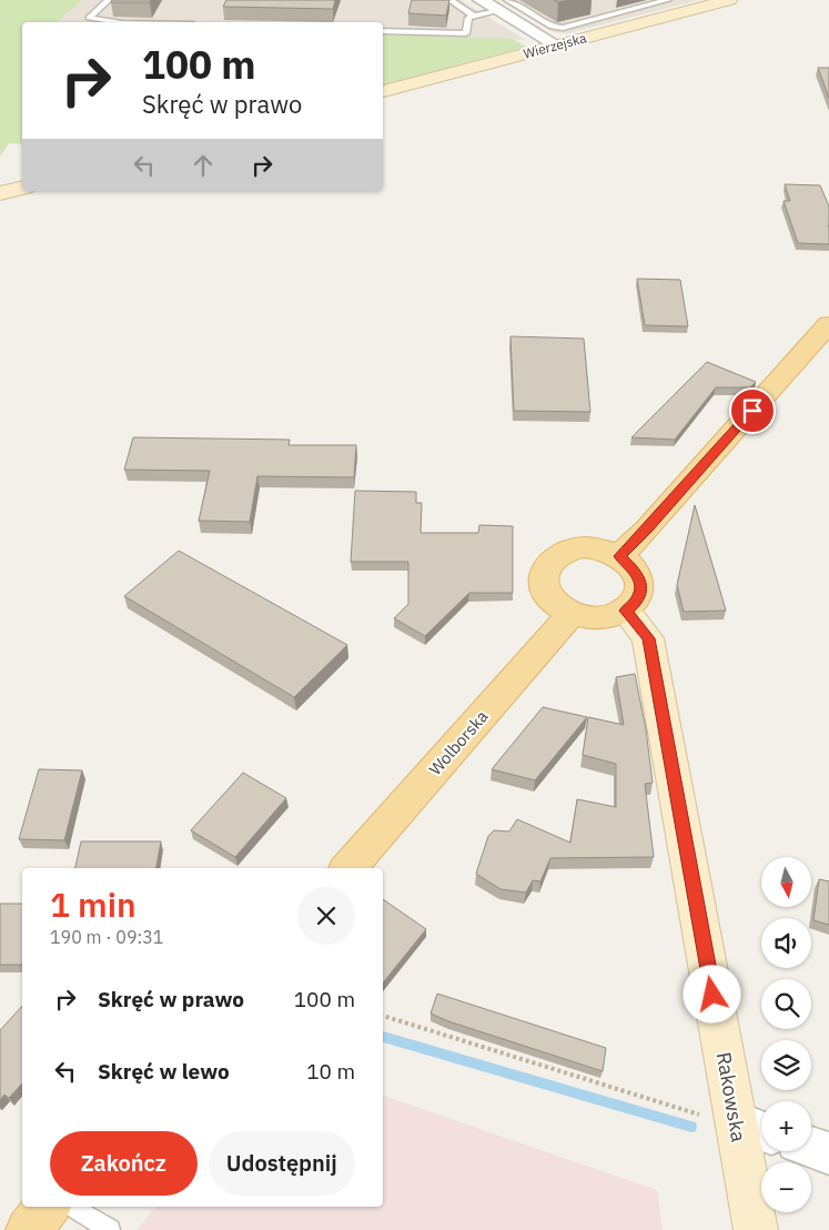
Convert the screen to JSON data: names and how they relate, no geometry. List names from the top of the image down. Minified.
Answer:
{"streets":{"main road":["Wolborska"],"street":["Wierzejska","Rakowska"]},"crossings":[["Wolborska","Rakowska"]],"north":"bottom","page":{"turn":["100 m","Skręć w prawo"],"map_buttons":["+","−"],"heading":["1 min","190 m · 09:31"],"list":[{"name":"Skręć w prawo","value":"100 m"},{"name":"Skręć w lewo","value":"10 m"}],"buttons":["Zakończ","Udostępnij"]}}
